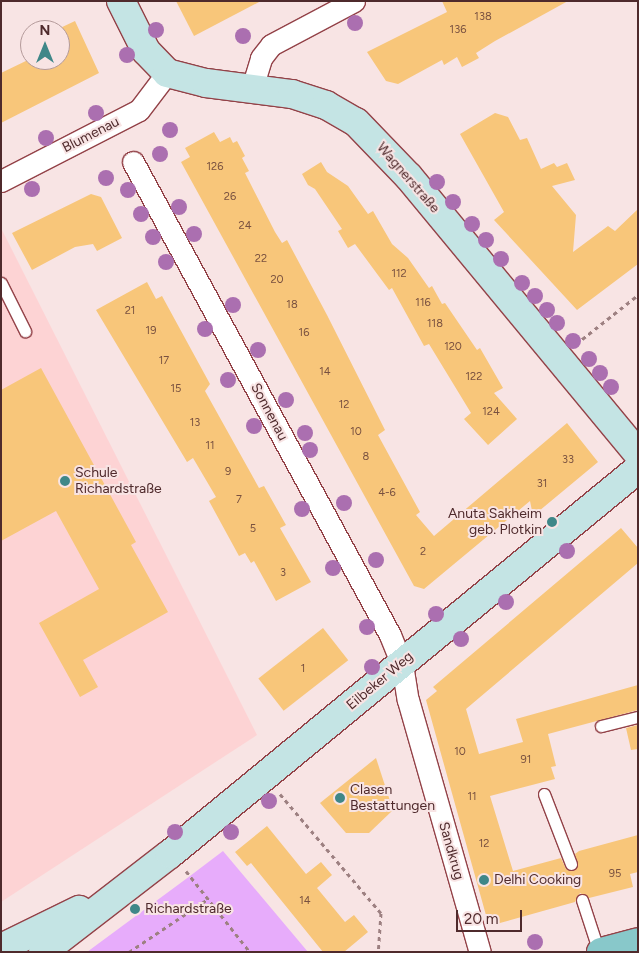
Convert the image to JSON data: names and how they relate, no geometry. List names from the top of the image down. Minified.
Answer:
{"streets":{"street":["Blumenau","Wagnerstraße","Sonnenau","Eilbeker Weg","Sandkrug"]},"crossings":[["Blumenau","Wagnerstraße"],["Sonnenau","Eilbeker Weg"],["Sonnenau","Sandkrug"],["Eilbeker Weg","Sandkrug"]],"places":["Schule Richardstraße","Anuta Sakheim geb. Plotkin","Clasen Bestattungen","Delhi Cooking","Richardstraße"],"house_numbers":["138","136","126","26","24","22","112","20","116","18","21","118","19","16","120","17","14","122","15","12","124","13","10","11","8","33","9","31","4-6","7","5","2","3","1","10","91","11","12","95","14"],"scale_bar":"20 m","north":"top"}
